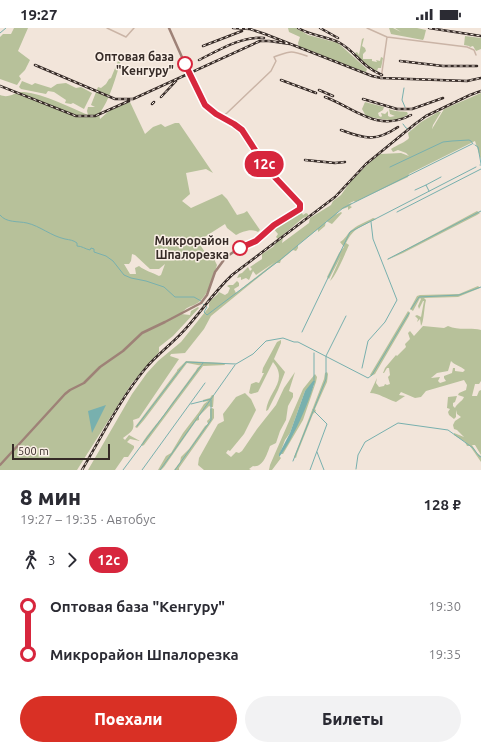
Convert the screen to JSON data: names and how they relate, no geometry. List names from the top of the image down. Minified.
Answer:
{"places":["Оптовая база \"Кенгуру\"","Микрорайон Шпалорезка"],"lines":["bus line 12с"],"scale_bar":"500 m","page":{"status":"19:27","on_map":"12с","scale":"500 m","heading":["8 мин","19:27 – 19:35 · Автобус","128 ₽"],"legs":["3","12с"],"list":[{"name":"Оптовая база \"Кенгуру\"","value":"19:30"},{"name":"Микрорайон Шпалорезка","value":"19:35"}],"buttons":["Поехали","Билеты"]}}
